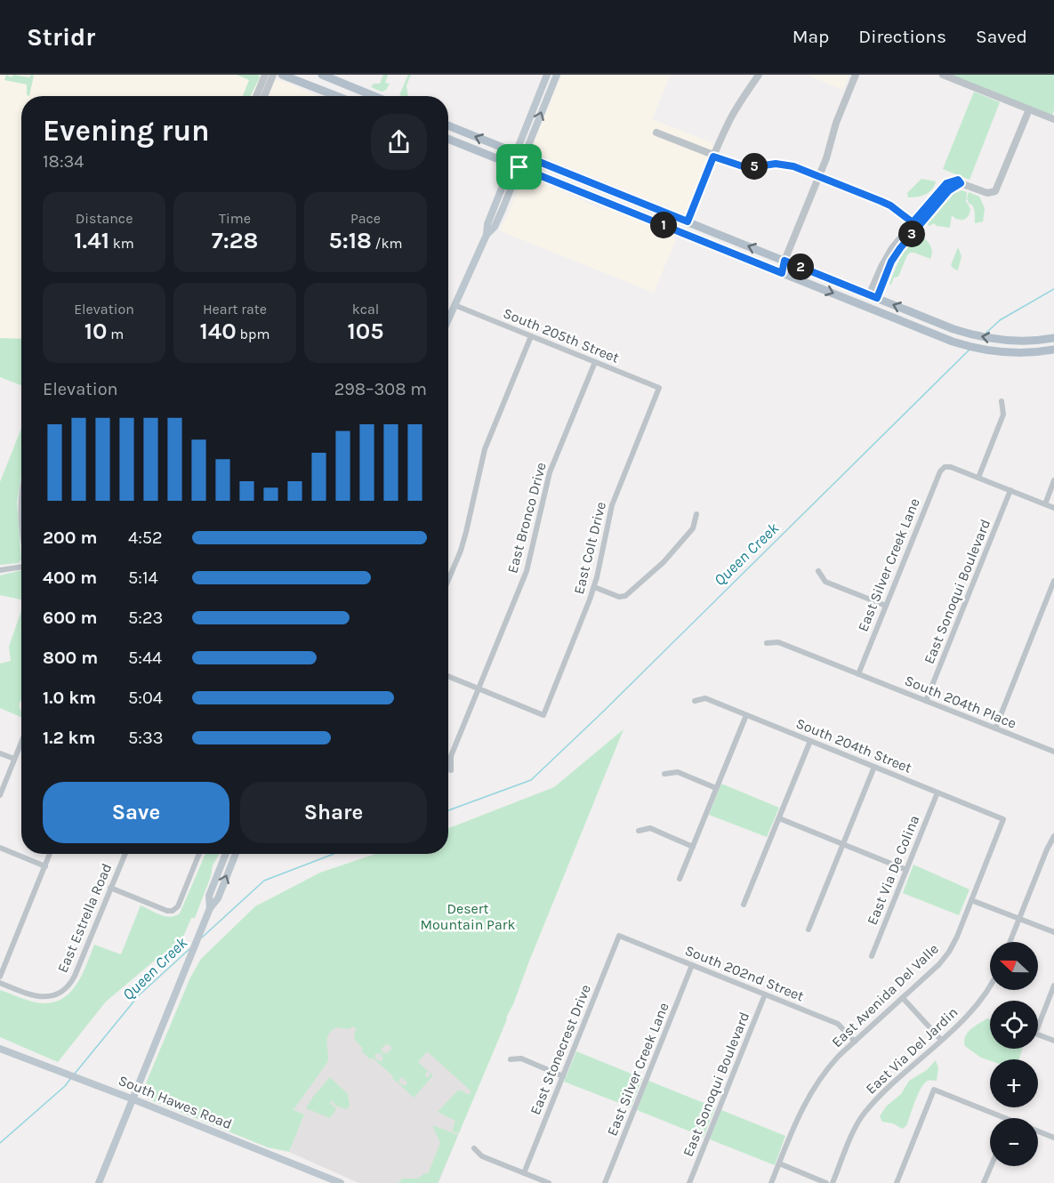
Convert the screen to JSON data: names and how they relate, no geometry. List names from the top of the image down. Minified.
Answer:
{"streets":{"main road":["South Hawes Road"],"street":["South 205th Street","East Bronco Drive","East Colt Drive","East Silver Creek Lane","East Sonoqui Boulevard","South 204th Place","South 204th Street","East Via De Colina","East Estrella Road","South 202nd Street","East Avenida Del Valle","East Stonecrest Drive","East Via Del Jardin"]},"crossings":[["South 205th Street","East Bronco Drive"],["South 205th Street","East Colt Drive"],["East Bronco Drive","East Colt Drive"],["East Silver Creek Lane","South 204th Place"],["East Silver Creek Lane","South 202nd Street"],["East Sonoqui Boulevard","South 204th Place"],["East Sonoqui Boulevard","South 202nd Street"],["South 204th Street","East Via De Colina"],["South 204th Street","East Avenida Del Valle"],["South 202nd Street","East Avenida Del Valle"],["South 202nd Street","East Stonecrest Drive"]],"water":["Queen Creek"],"parks":["Desert Mountain Park"],"north":"left","page":{"header":"Stridr","nav":["Map","Directions","Saved"],"heading":["Evening run","18:34"],"pins":["5","1","3","2"],"stats":[["Distance","1.41 km"],["Time","7:28"],["Pace","5:18 /km"],["Elevation","10 m"],["Heart rate","140 bpm"],["kcal","105"]],"chart":["Elevation","298–308 m"],"list":[{"name":"200 m","note":"4:52"},{"name":"400 m","note":"5:14"},{"name":"600 m","note":"5:23"},{"name":"800 m","note":"5:44"},{"name":"1.0 km","note":"5:04"},{"name":"1.2 km","note":"5:33"}],"buttons":["Save","Share"],"map_buttons":["+","−"]}}
